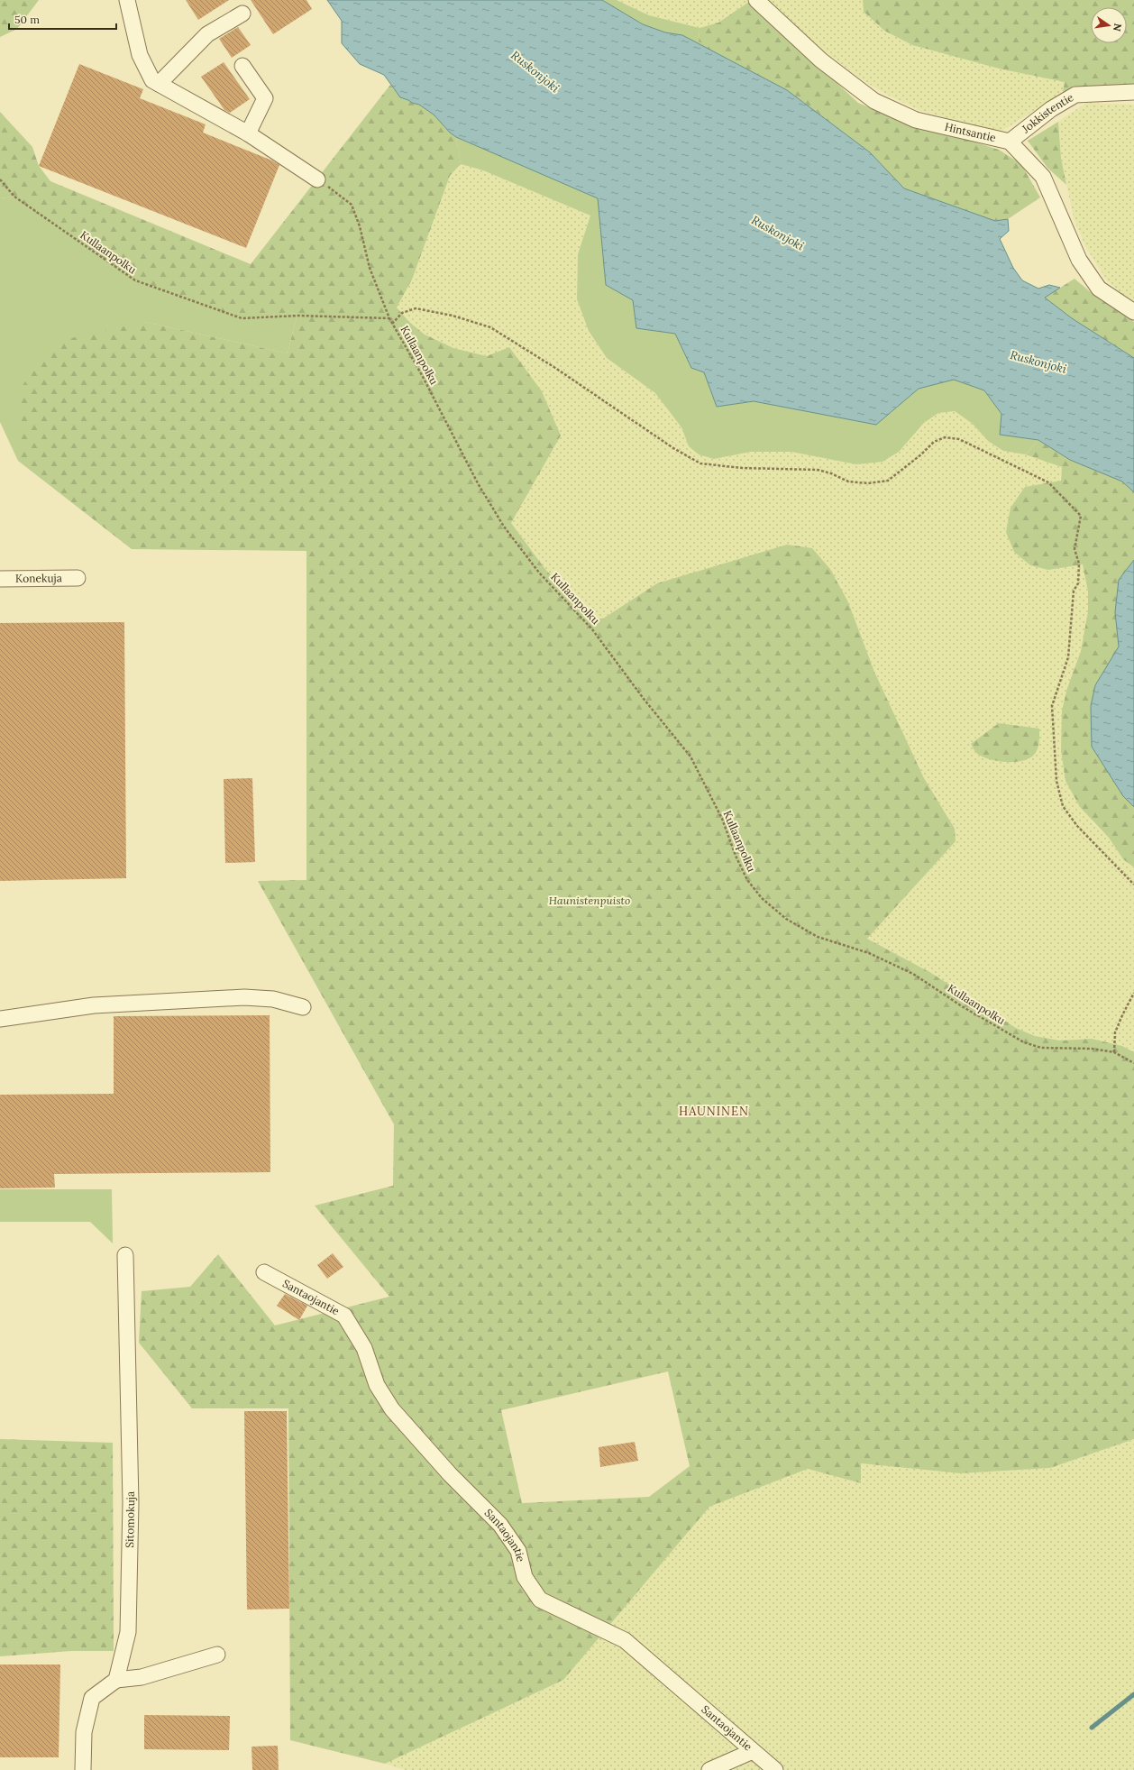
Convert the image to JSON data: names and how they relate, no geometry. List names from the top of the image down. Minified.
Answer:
{"streets":{"street":["Jokkistentie","Hintsantie","Konekuja","Santaojantie","Sitomokuja"],"path":["Kullaanpolku"]},"crossings":[["Jokkistentie","Hintsantie"]],"districts":["HAUNINEN"],"water":["Ruskonjoki"],"parks":["Haunistenpuisto"],"scale_bar":"50 m","north":"right"}
